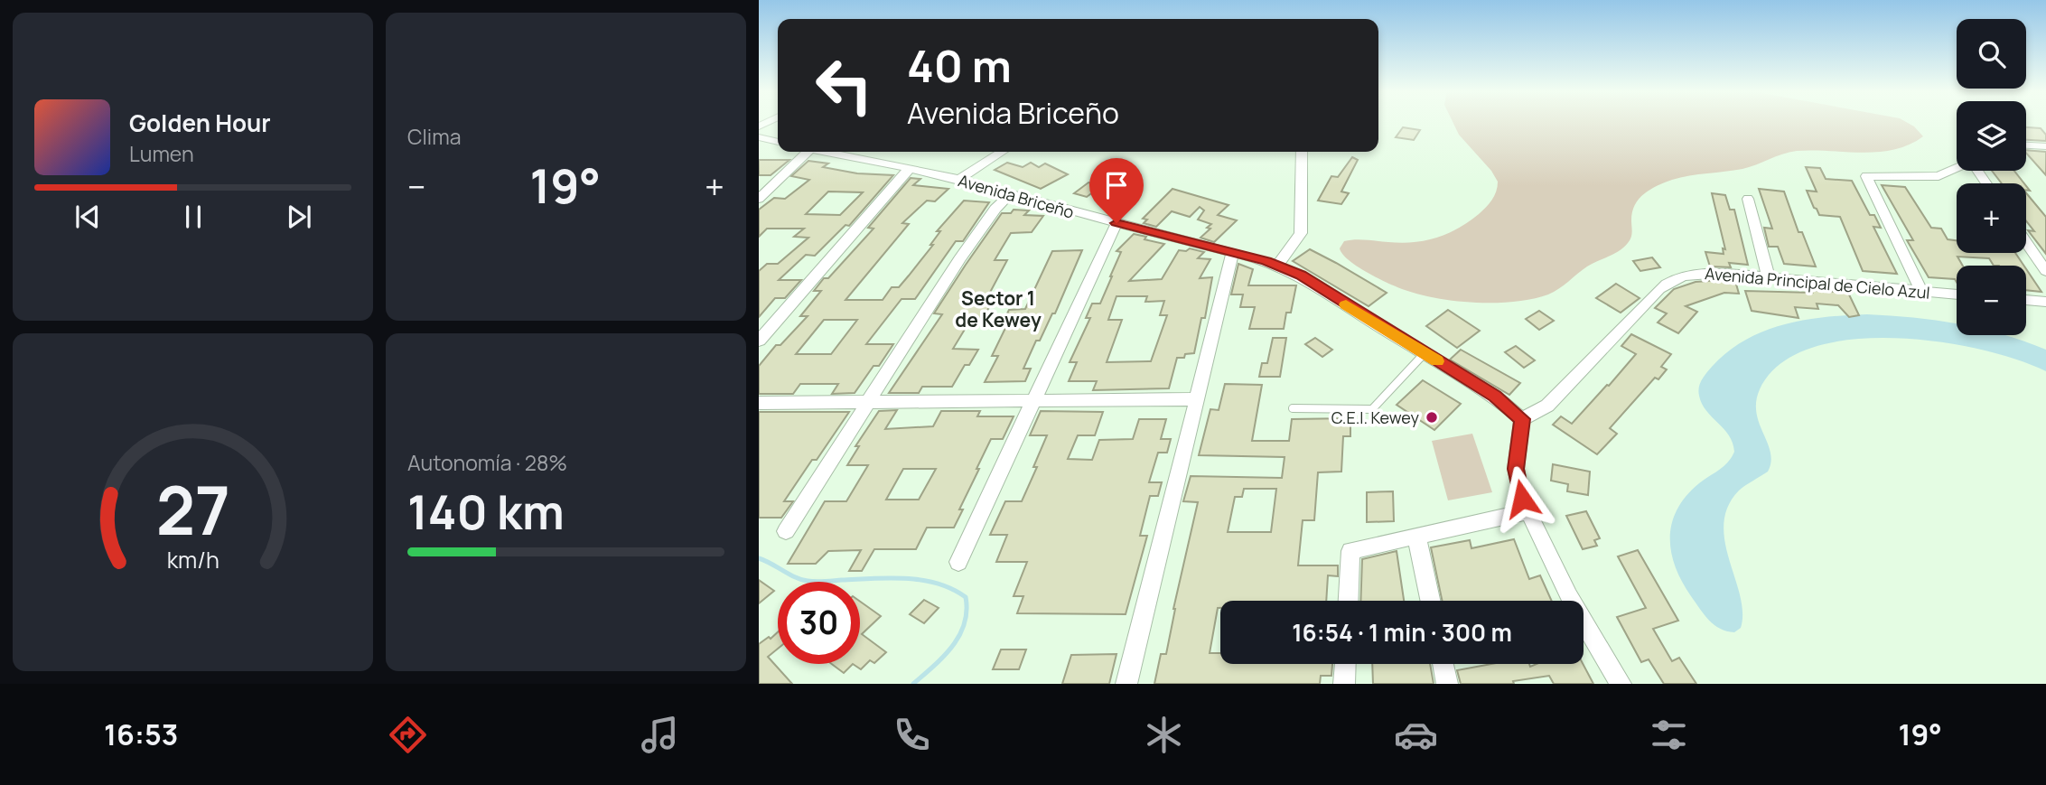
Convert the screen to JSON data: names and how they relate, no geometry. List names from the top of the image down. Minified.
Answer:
{"streets":{"street":["Avenida Briceño","Avenida Principal de Cielo Azul"]},"crossings":[["Avenida Briceño","Avenida Principal de Cielo Azul"]],"districts":["Sector 1 de Kewey"],"places":["C.E.I. Kewey"],"page":{"tile":["Clima",["Autonomía · 28%","140 km"]],"map_buttons":["+","−"],"turn":["40 m","Avenida Briceño"],"song":["Golden Hour","Lumen"],"heat":["−","19°","+"],"limit":"30","trip":"16:54 · 1 min · 300 m","tabs":["16:53","19°"],"gauge":["27","km/h"]}}
